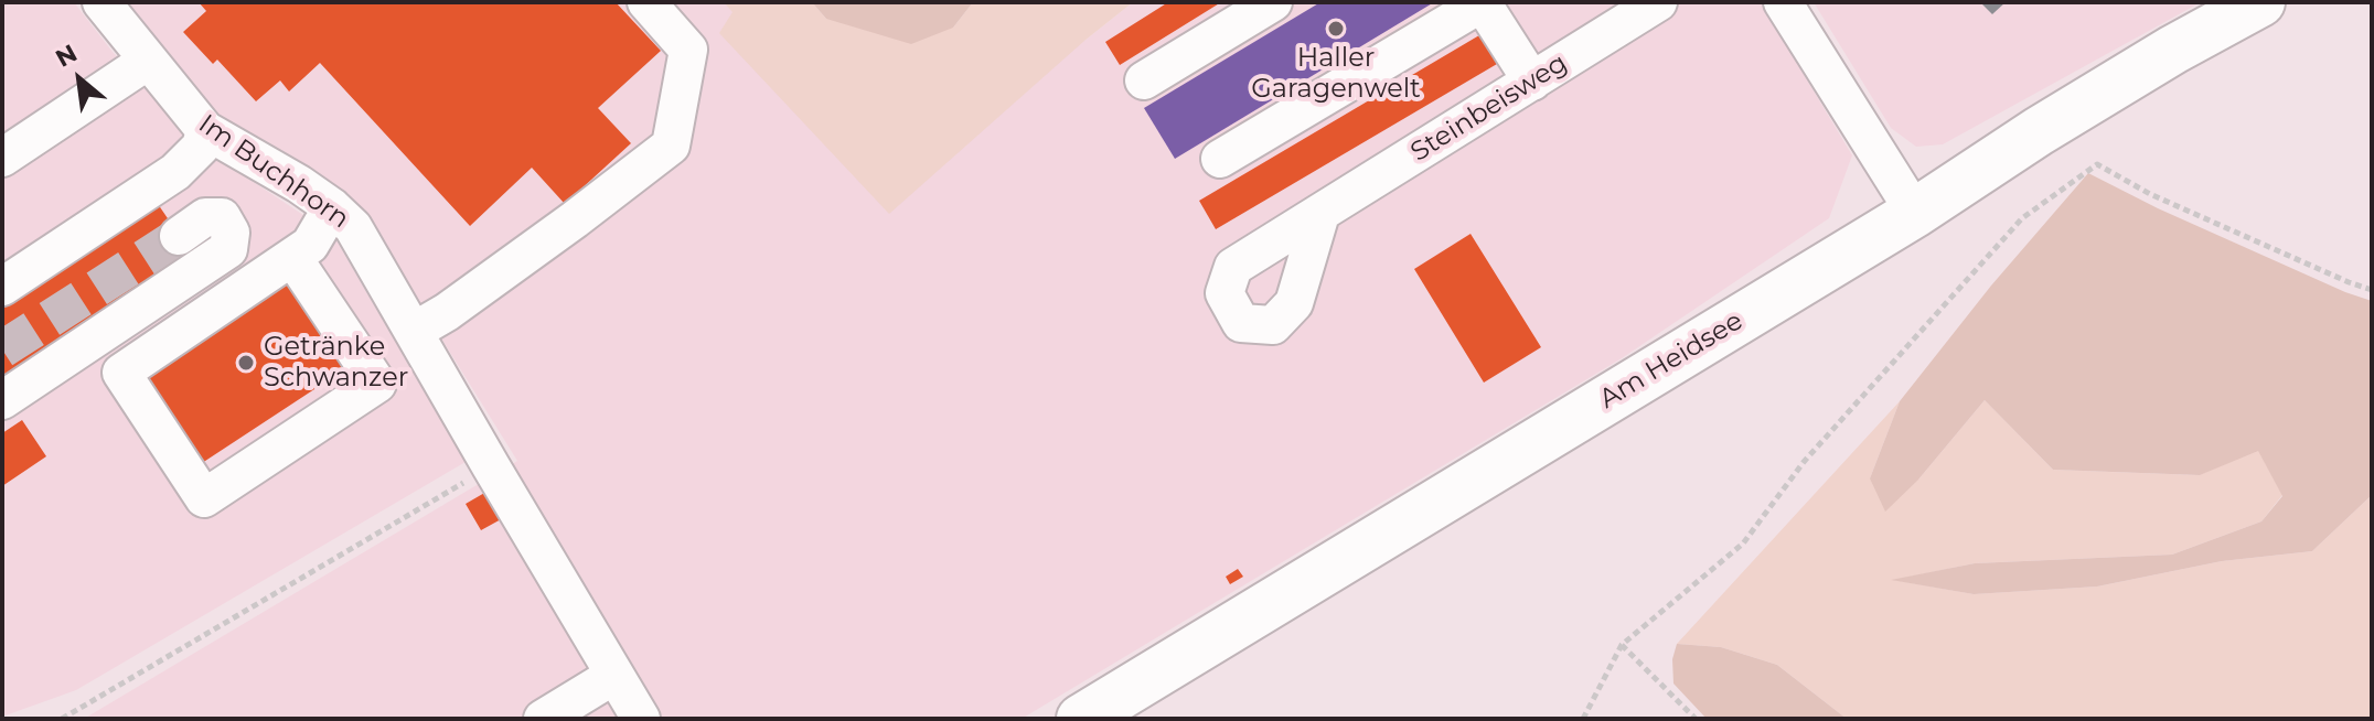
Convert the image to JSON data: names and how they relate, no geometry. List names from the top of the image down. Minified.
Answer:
{"streets":{"main road":["Am Heidsee"],"street":["Steinbeisweg","Im Buchhorn"]},"places":["Haller Garagenwelt","Getränke Schwanzer"],"north":"top left"}
